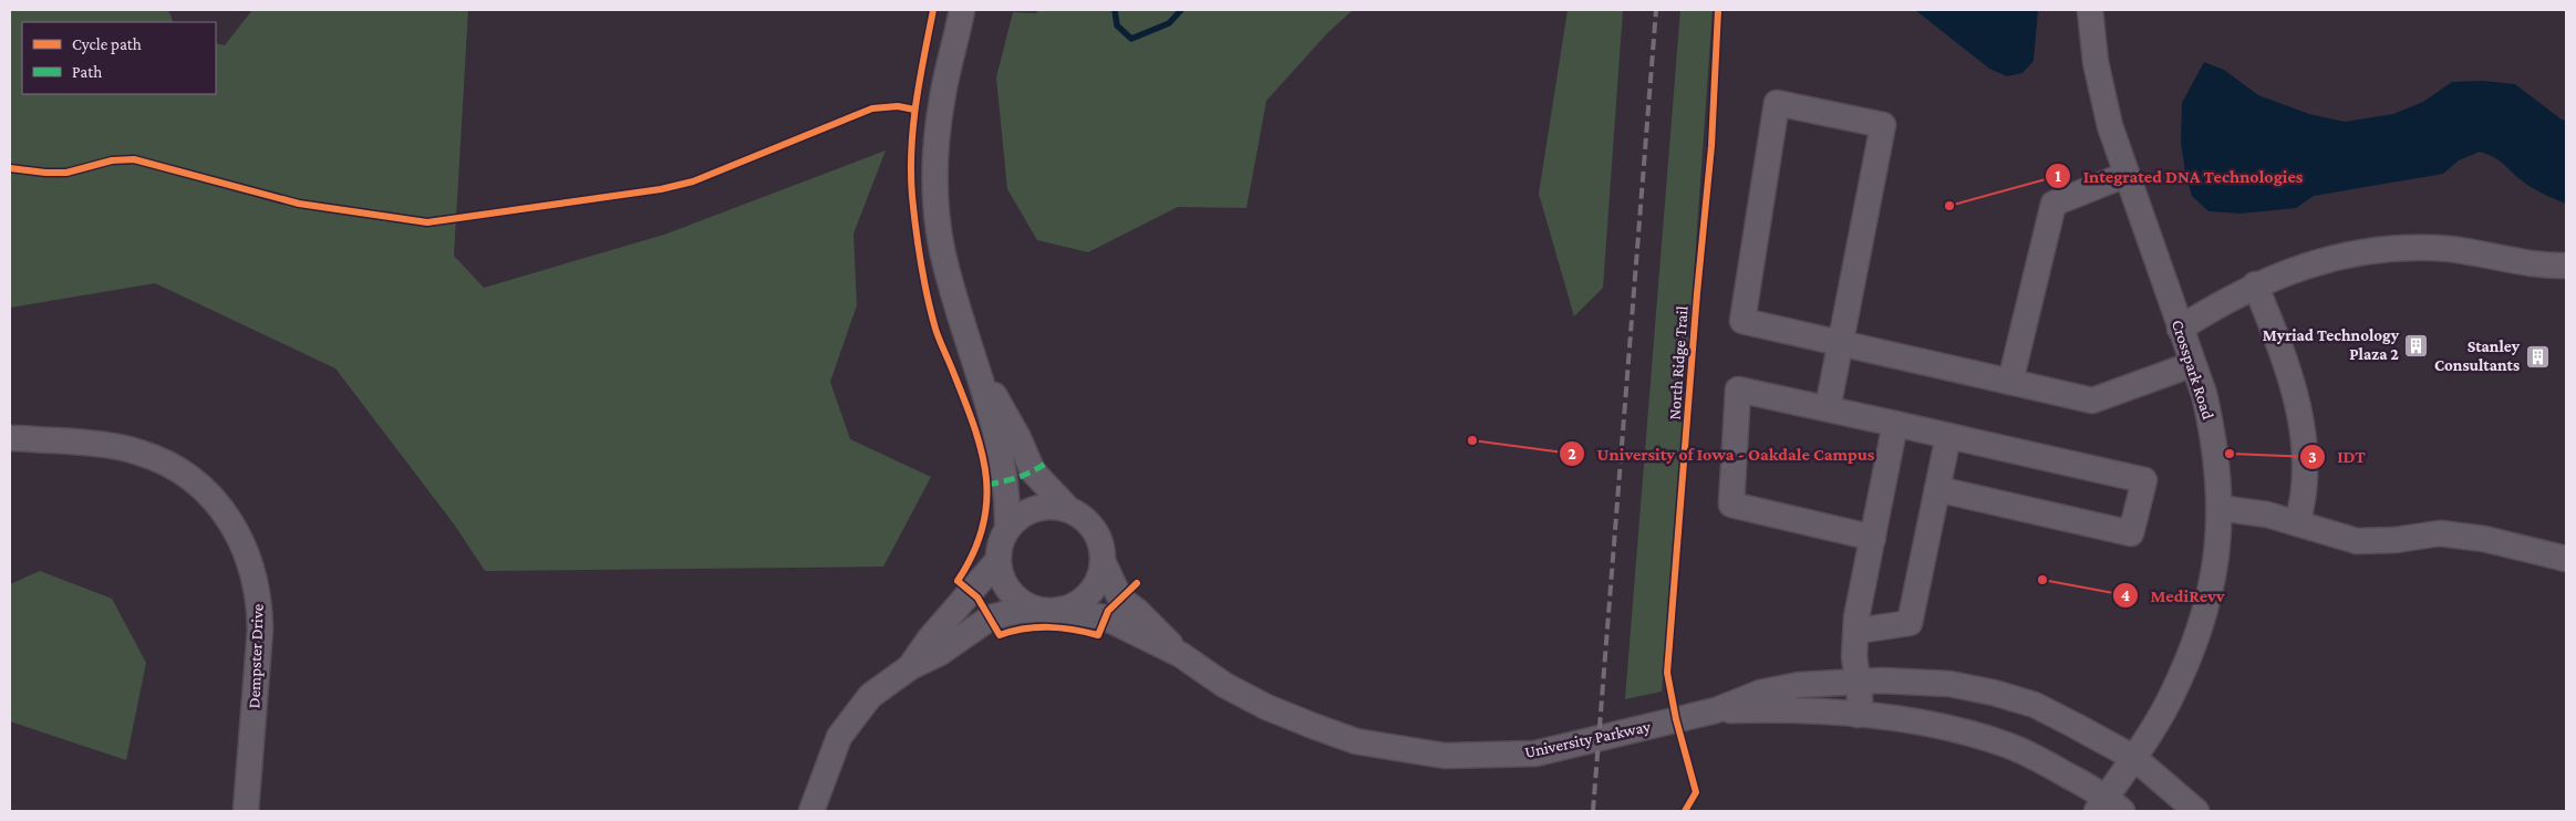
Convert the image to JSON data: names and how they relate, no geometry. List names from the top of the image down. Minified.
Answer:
{"streets":{"street":["Crosspark Road","Dempster Drive","University Parkway"],"cycle path":["North Ridge Trail"]},"crossings":[["Crosspark Road","University Parkway"]],"places":{"other":["Integrated DNA Technologies","University of Iowa - Oakdale Campus","IDT","MediRevv"],"building":["Myriad Technology Plaza 2","Stanley Consultants"]},"legend":["Cycle path","Path"]}
